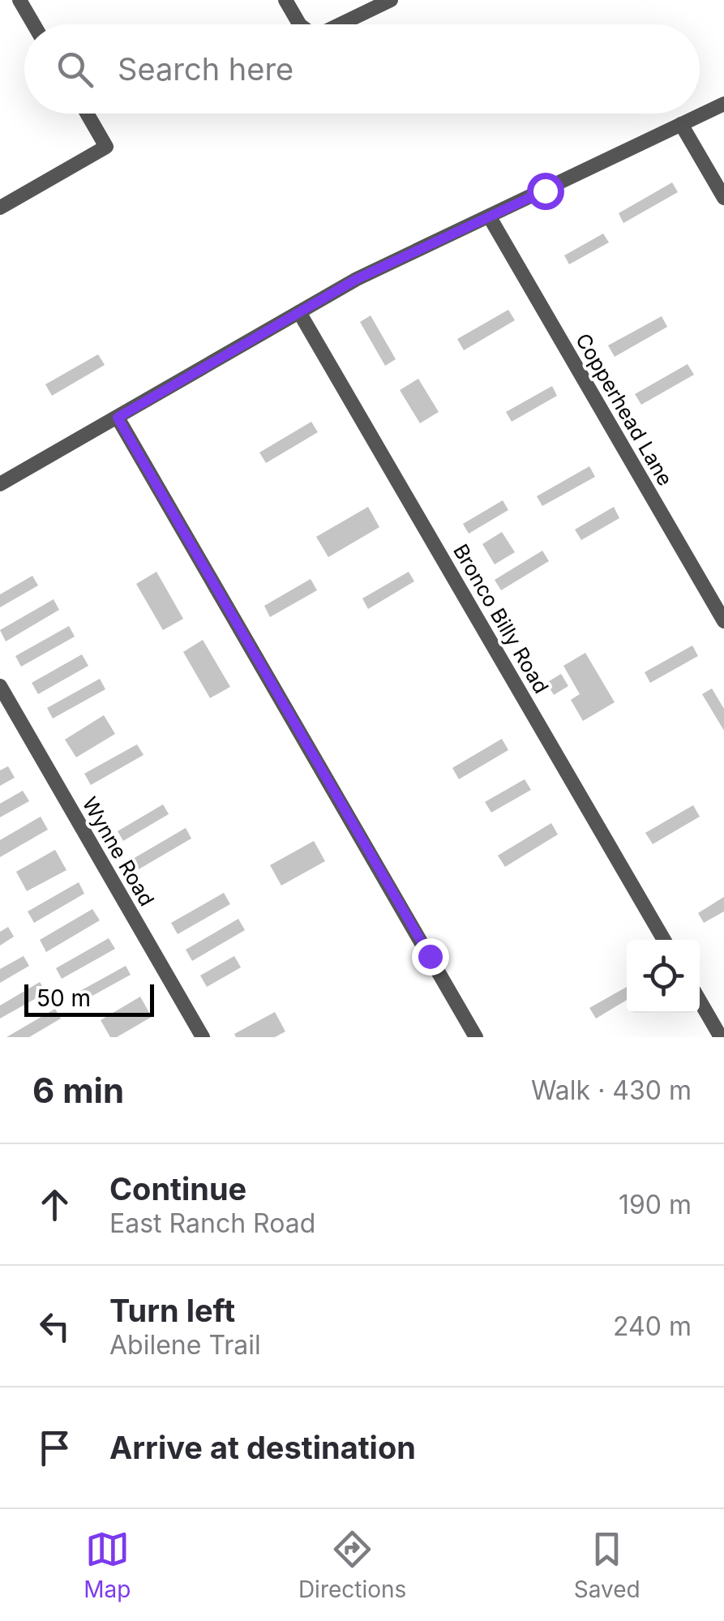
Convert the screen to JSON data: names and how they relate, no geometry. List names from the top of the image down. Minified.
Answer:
{"streets":{"street":["Copperhead Lane","Bronco Billy Road","Wynne Road"]},"scale_bar":"50 m","page":{"search":"Search here","scale":"50 m","heading":["6 min","Walk · 430 m"],"list":[["Continue","East Ranch Road","190 m"],["Turn left","Abilene Trail","240 m"],"Arrive at destination"],"nav":["Map","Directions","Saved"]}}
